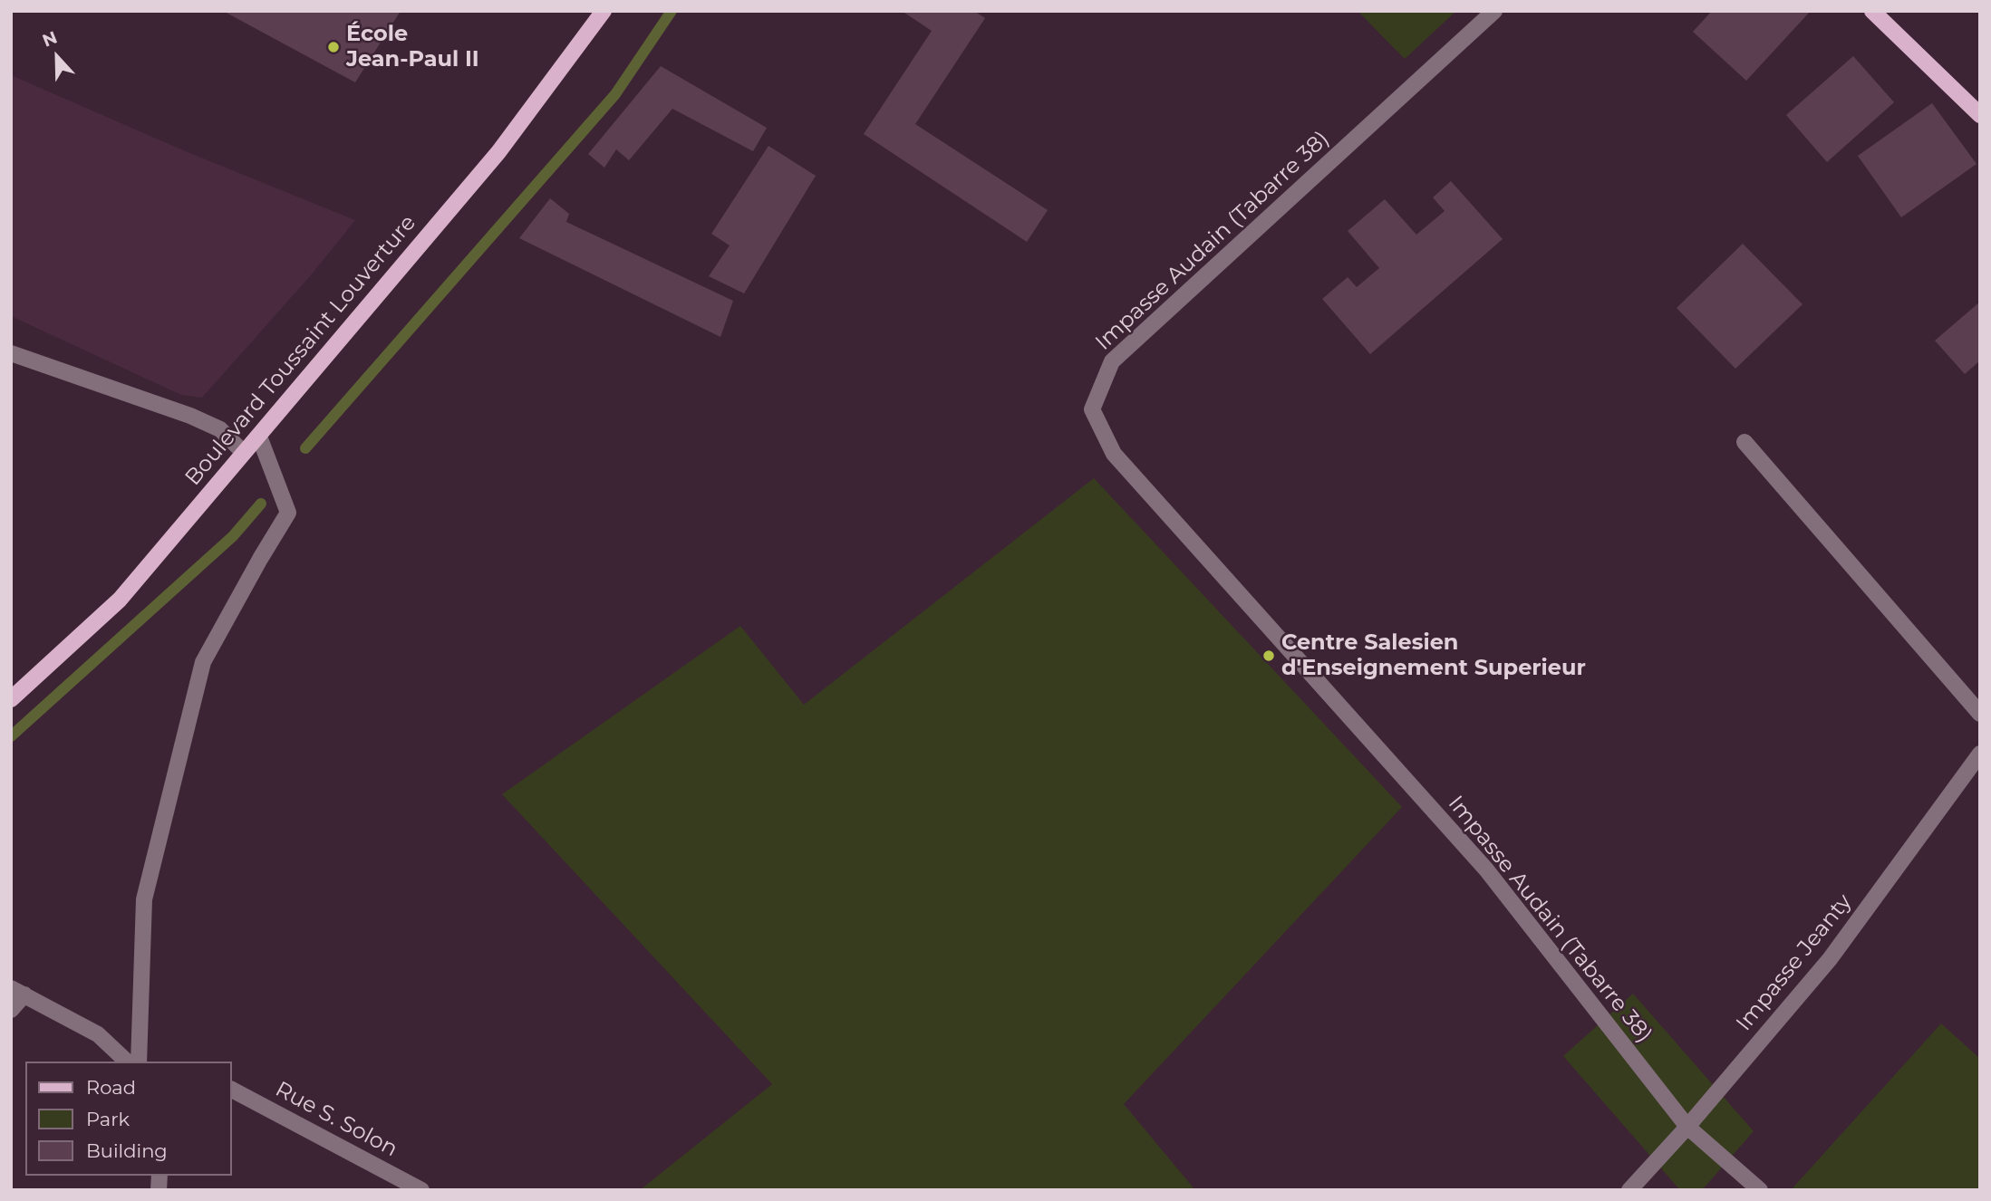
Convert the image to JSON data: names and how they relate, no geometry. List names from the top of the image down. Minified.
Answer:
{"streets":{"main road":["Boulevard Toussaint Louverture"],"street":["Impasse Audain (Tabarre 38)","Impasse Jeanty","Rue S. Solon"]},"crossings":[["Impasse Audain (Tabarre 38)","Impasse Jeanty"]],"places":["École Jean-Paul II","Centre Salesien d'Enseignement Superieur"],"legend":["Road","Park","Building"],"north":"top"}
